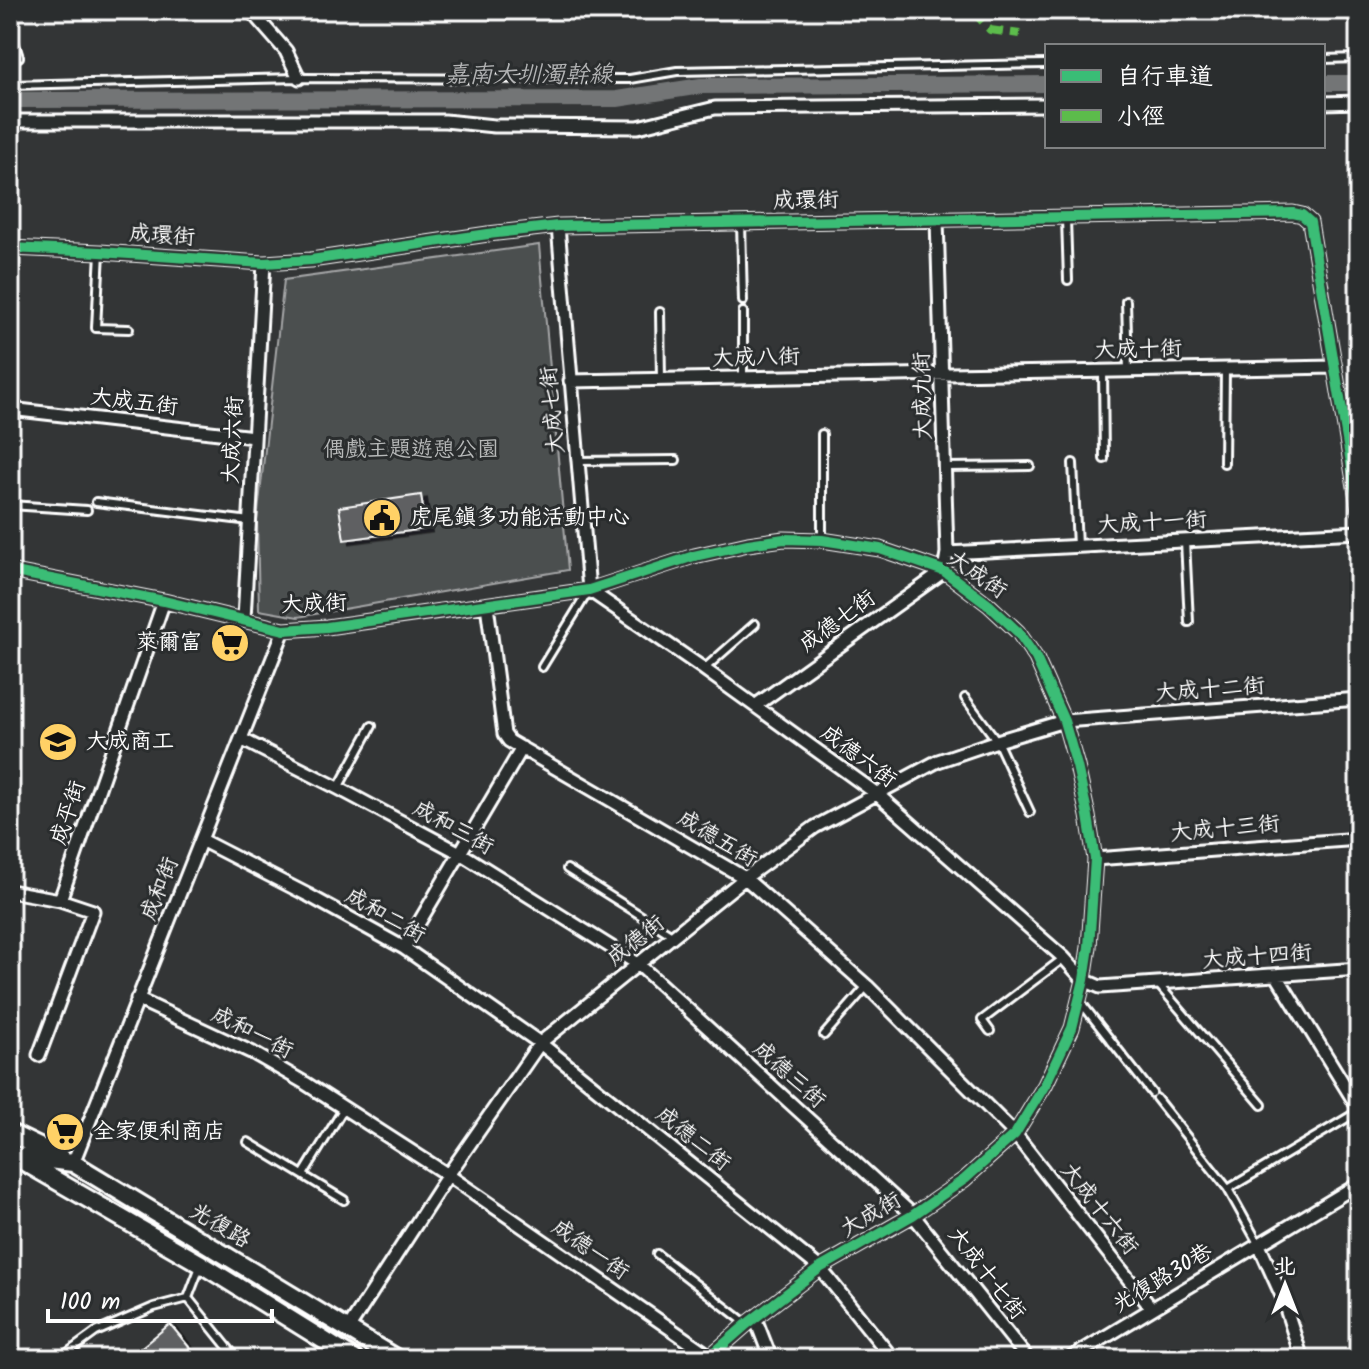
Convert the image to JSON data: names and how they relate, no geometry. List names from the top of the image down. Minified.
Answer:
{"streets":{"main road":["光復路"],"street":["成環街","大成十街","大成八街","大成九街","大成五街","大成七街","大成六街","大成十一街","大成街","成德七街","大成十二街","成德六街","成平街","成和三街","大成十三街","成德五街","成和街","成和二街","成德街","大成十四街","成和一街","成德三街","成德二街","大成十六街","成德一街","大成十七街","光復路30巷"]},"crossings":[["成環街","大成十街"],["成環街","大成九街"],["成環街","大成七街"],["成環街","大成六街"],["大成十街","大成八街"],["大成十街","大成九街"],["大成八街","大成九街"],["大成八街","大成七街"],["大成九街","大成十一街"],["大成九街","大成街"],["大成九街","成德七街"],["大成五街","大成六街"],["大成七街","大成街"],["大成七街","成德六街"],["大成六街","大成街"],["大成街","成德七街"],["大成街","大成十二街"],["大成街","成德六街"],["大成街","成平街"],["大成街","大成十三街"],["大成街","成德五街"],["大成街","成和街"],["大成街","成德街"],["大成街","大成十四街"],["大成街","成德三街"],["大成街","成德二街"],["大成街","大成十六街"],["大成街","成德一街"],["大成街","大成十七街"],["成德七街","成德六街"],["大成十二街","成德街"],["成德六街","成德街"],["成德六街","大成十四街"],["成和三街","成和街"],["成和三街","成德街"],["成和三街","成德三街"],["成德五街","成德街"],["成德五街","大成十六街"],["成和街","成和二街"],["成和街","成和一街"],["成和街","光復路"],["成和二街","成德街"],["成和二街","成德二街"],["成德街","成和一街"],["成德街","成德三街"],["成德街","成德二街"],["成德街","光復路"],["成德街","成德一街"],["成和一街","成德一街"],["成德三街","大成十七街"],["大成十六街","光復路30巷"]],"water":["嘉南大圳濁幹線"],"parks":["偶戲主題遊憩公園"],"places":{"public building":["虎尾鎮多功能活動中心"],"supermarket":["萊爾富","全家便利商店"],"school or university":["大成商工"]},"legend":["自行車道","小徑"],"scale_bar":"100 m","north":"top"}
